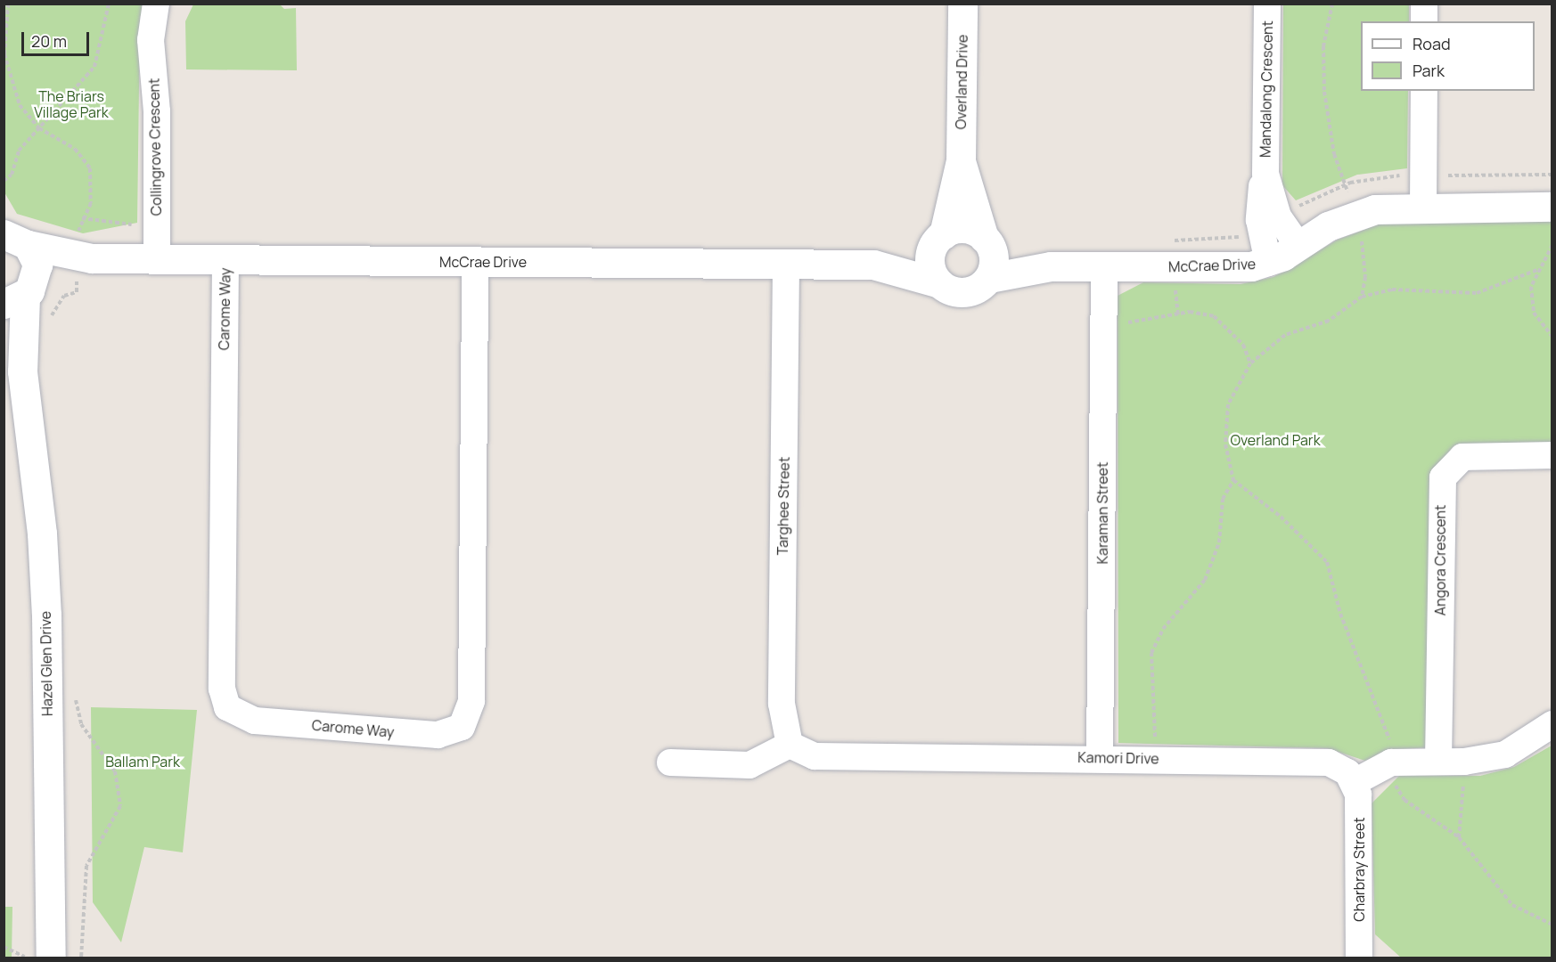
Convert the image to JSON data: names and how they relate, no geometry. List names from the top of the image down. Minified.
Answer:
{"streets":{"street":["Overland Drive","Mandalong Crescent","Collingrove Crescent","McCrae Drive","Carome Way","Targhee Street","Karaman Street","Angora Crescent","Hazel Glen Drive","Kamori Drive","Charbray Street"]},"crossings":[["Overland Drive","McCrae Drive"],["Mandalong Crescent","McCrae Drive"],["Collingrove Crescent","McCrae Drive"],["McCrae Drive","Carome Way"],["McCrae Drive","Targhee Street"],["McCrae Drive","Karaman Street"],["McCrae Drive","Hazel Glen Drive"],["Targhee Street","Kamori Drive"],["Karaman Street","Kamori Drive"],["Kamori Drive","Charbray Street"]],"parks":["The Briars Village Park","Overland Park","Ballam Park"],"legend":["Road","Park"],"scale_bar":"20 m"}
